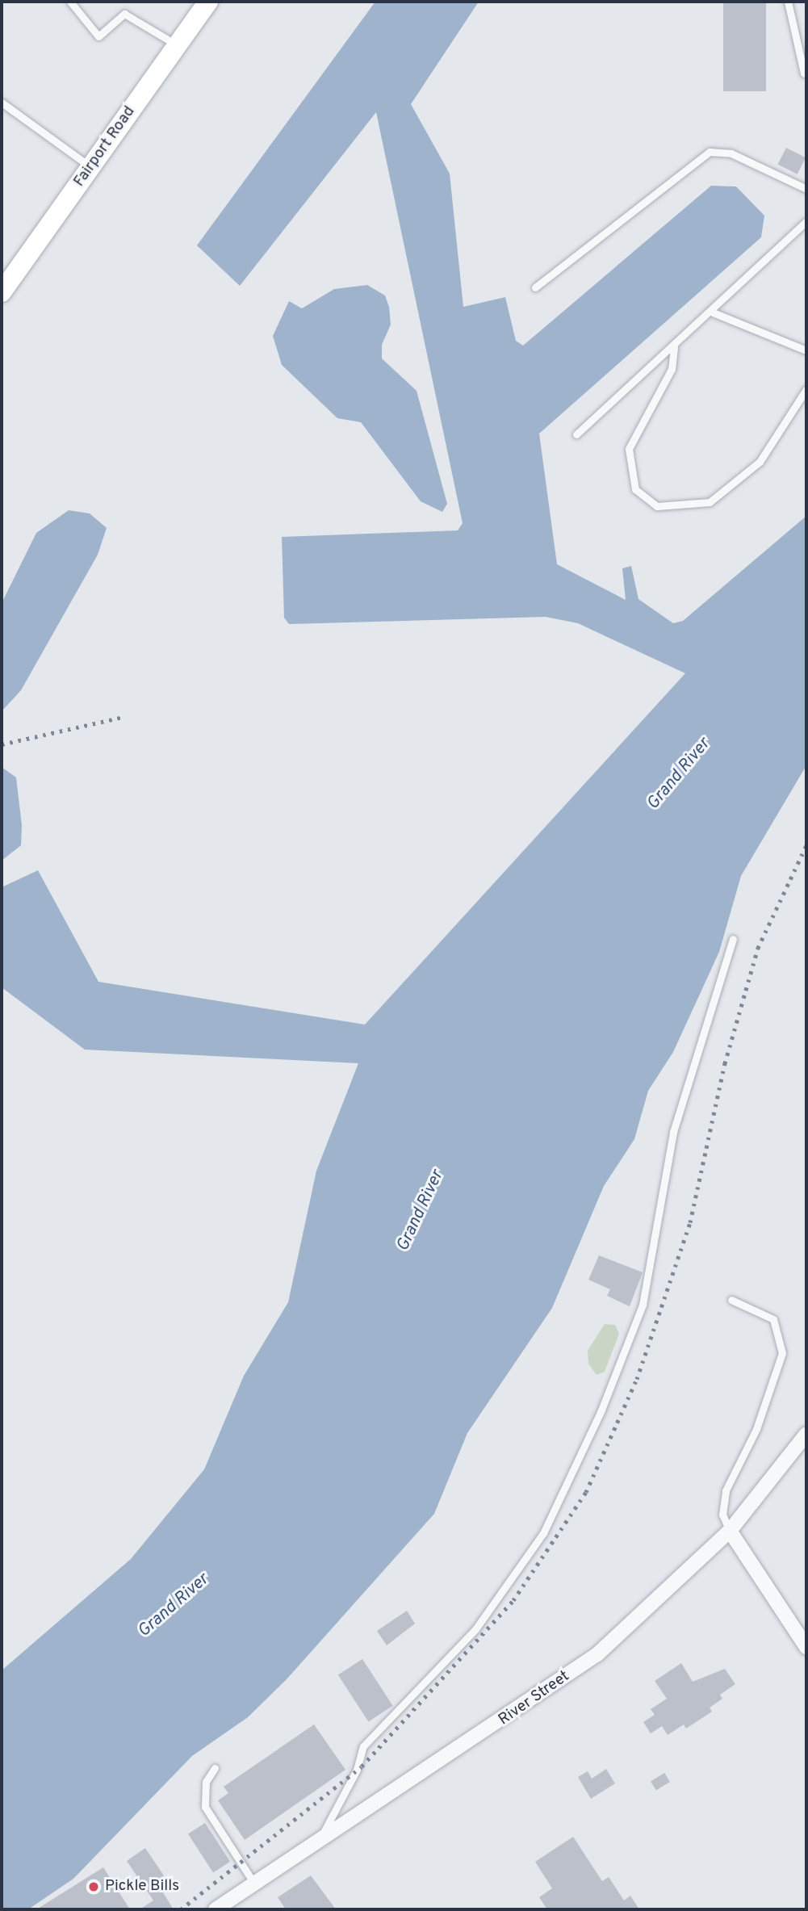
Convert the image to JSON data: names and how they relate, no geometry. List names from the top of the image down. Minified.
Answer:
{"streets":{"street":["Fairport Road","River Street"]},"water":["Grand River"],"places":["Pickle Bills"]}
